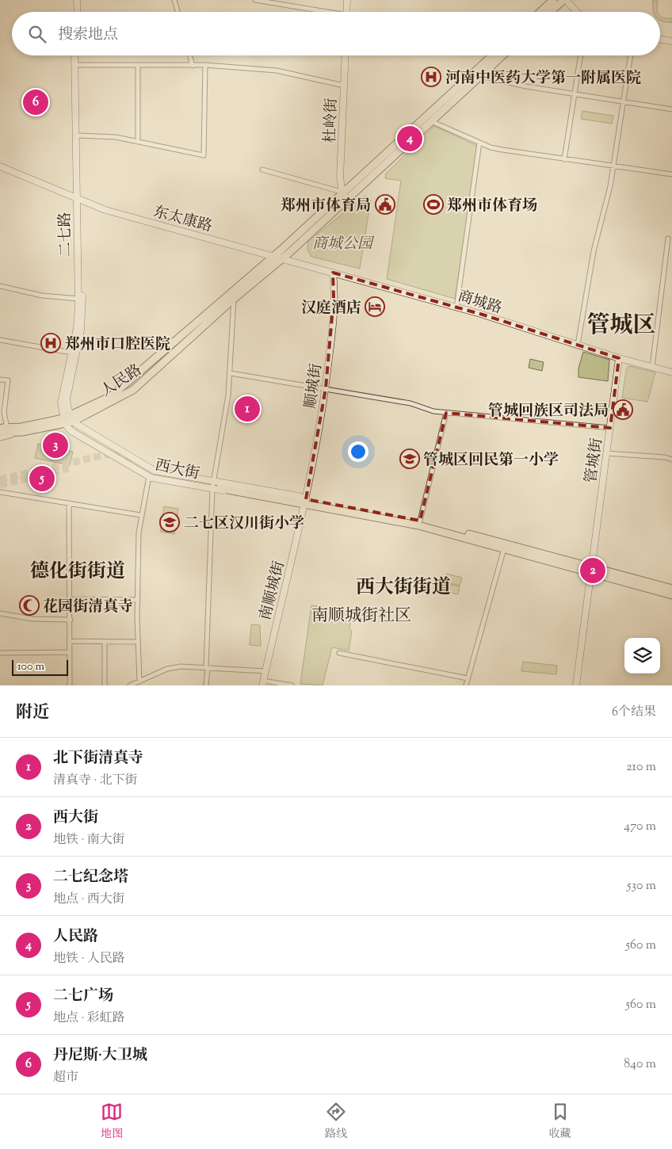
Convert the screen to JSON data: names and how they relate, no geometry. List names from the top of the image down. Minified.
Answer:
{"streets":{"main road":["人民路","西大街"],"street":["杜岭街","东太康路","二七路","商城路","顺城街","管城街","南顺城街"]},"crossings":[["杜岭街","人民路"],["东太康路","二七路"],["东太康路","商城路"],["东太康路","人民路"],["二七路","人民路"],["二七路","西大街"],["商城路","人民路"],["商城路","顺城街"],["商城路","管城街"],["人民路","西大街"],["顺城街","西大街"],["顺城街","南顺城街"],["管城街","西大街"],["西大街","南顺城街"]],"districts":["管城区","德化街街道","西大街街道","南顺城街社区"],"parks":["商城公园"],"places":{"hospital":["河南中医药大学第一附属医院","郑州市口腔医院"],"public building":["郑州市体育局","管城回族区司法局"],"sports":["郑州市体育场"],"hotel":["汉庭酒店"],"school or university":["管城区回民第一小学","二七区汉川街小学"],"mosque":["花园街清真寺"]},"scale_bar":"100 m","page":{"search":"搜索地点","pins":["6","4","1","3","5","2"],"scale":"100 m","heading":["附近","6个结果"],"list":[{"mark":"1","name":"北下街清真寺","note":"清真寺 · 北下街","value":"210 m"},{"mark":"2","name":"西大街","note":"地铁 · 南大街","value":"470 m"},{"mark":"3","name":"二七纪念塔","note":"地点 · 西大街","value":"530 m"},{"mark":"4","name":"人民路","note":"地铁 · 人民路","value":"560 m"},{"mark":"5","name":"二七广场","note":"地点 · 彩虹路","value":"560 m"},{"mark":"6","name":"丹尼斯·大卫城","note":"超市","value":"840 m"}],"nav":["地图","路线","收藏"]}}
